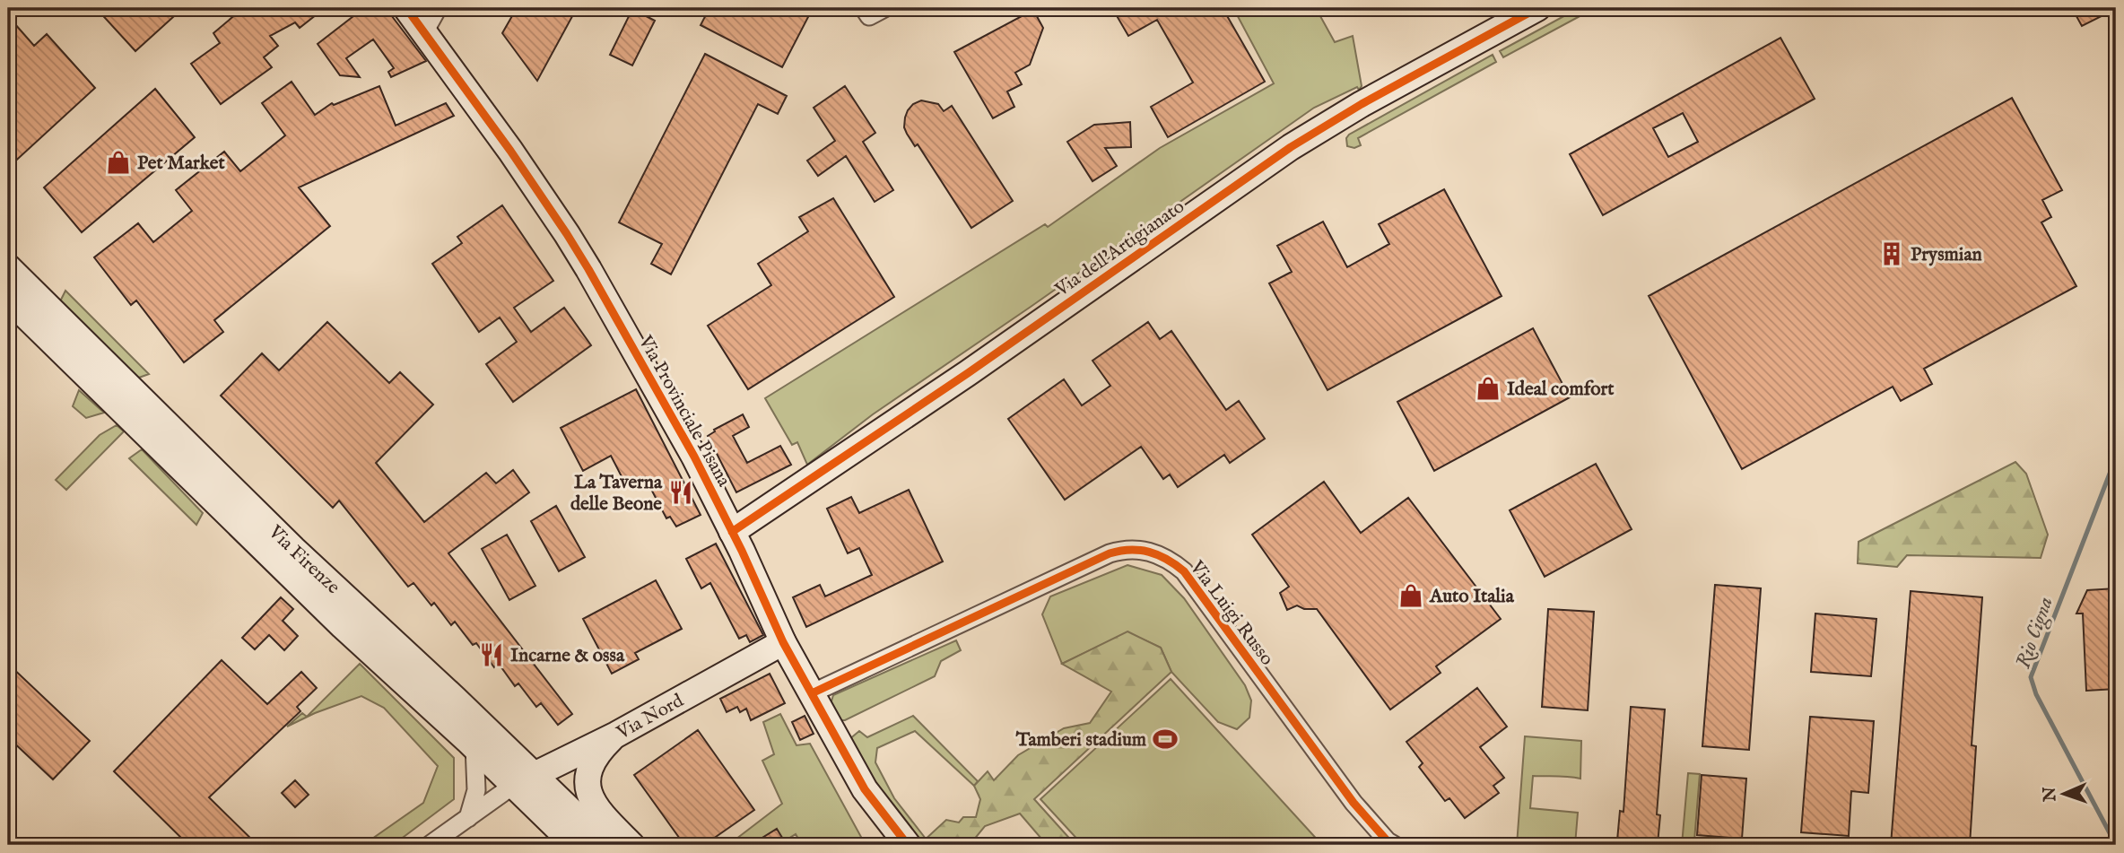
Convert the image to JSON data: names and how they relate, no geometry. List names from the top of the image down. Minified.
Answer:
{"streets":{"street":["Via dell'Artigianato","Via Provinciale Pisana","Via Firenze","Via Luigi Russo","Via Nord"]},"crossings":[["Via dell'Artigianato","Via Provinciale Pisana"],["Via Provinciale Pisana","Via Luigi Russo"],["Via Provinciale Pisana","Via Nord"],["Via Firenze","Via Nord"]],"water":["Rio Cigna"],"places":{"shop":["Pet Market","Ideal comfort","Auto Italia"],"building":["Prysmian"],"restaurant":["La Taverna delle Beone","Incarne & ossa"],"sports":["Tamberi stadium"]},"north":"left"}
